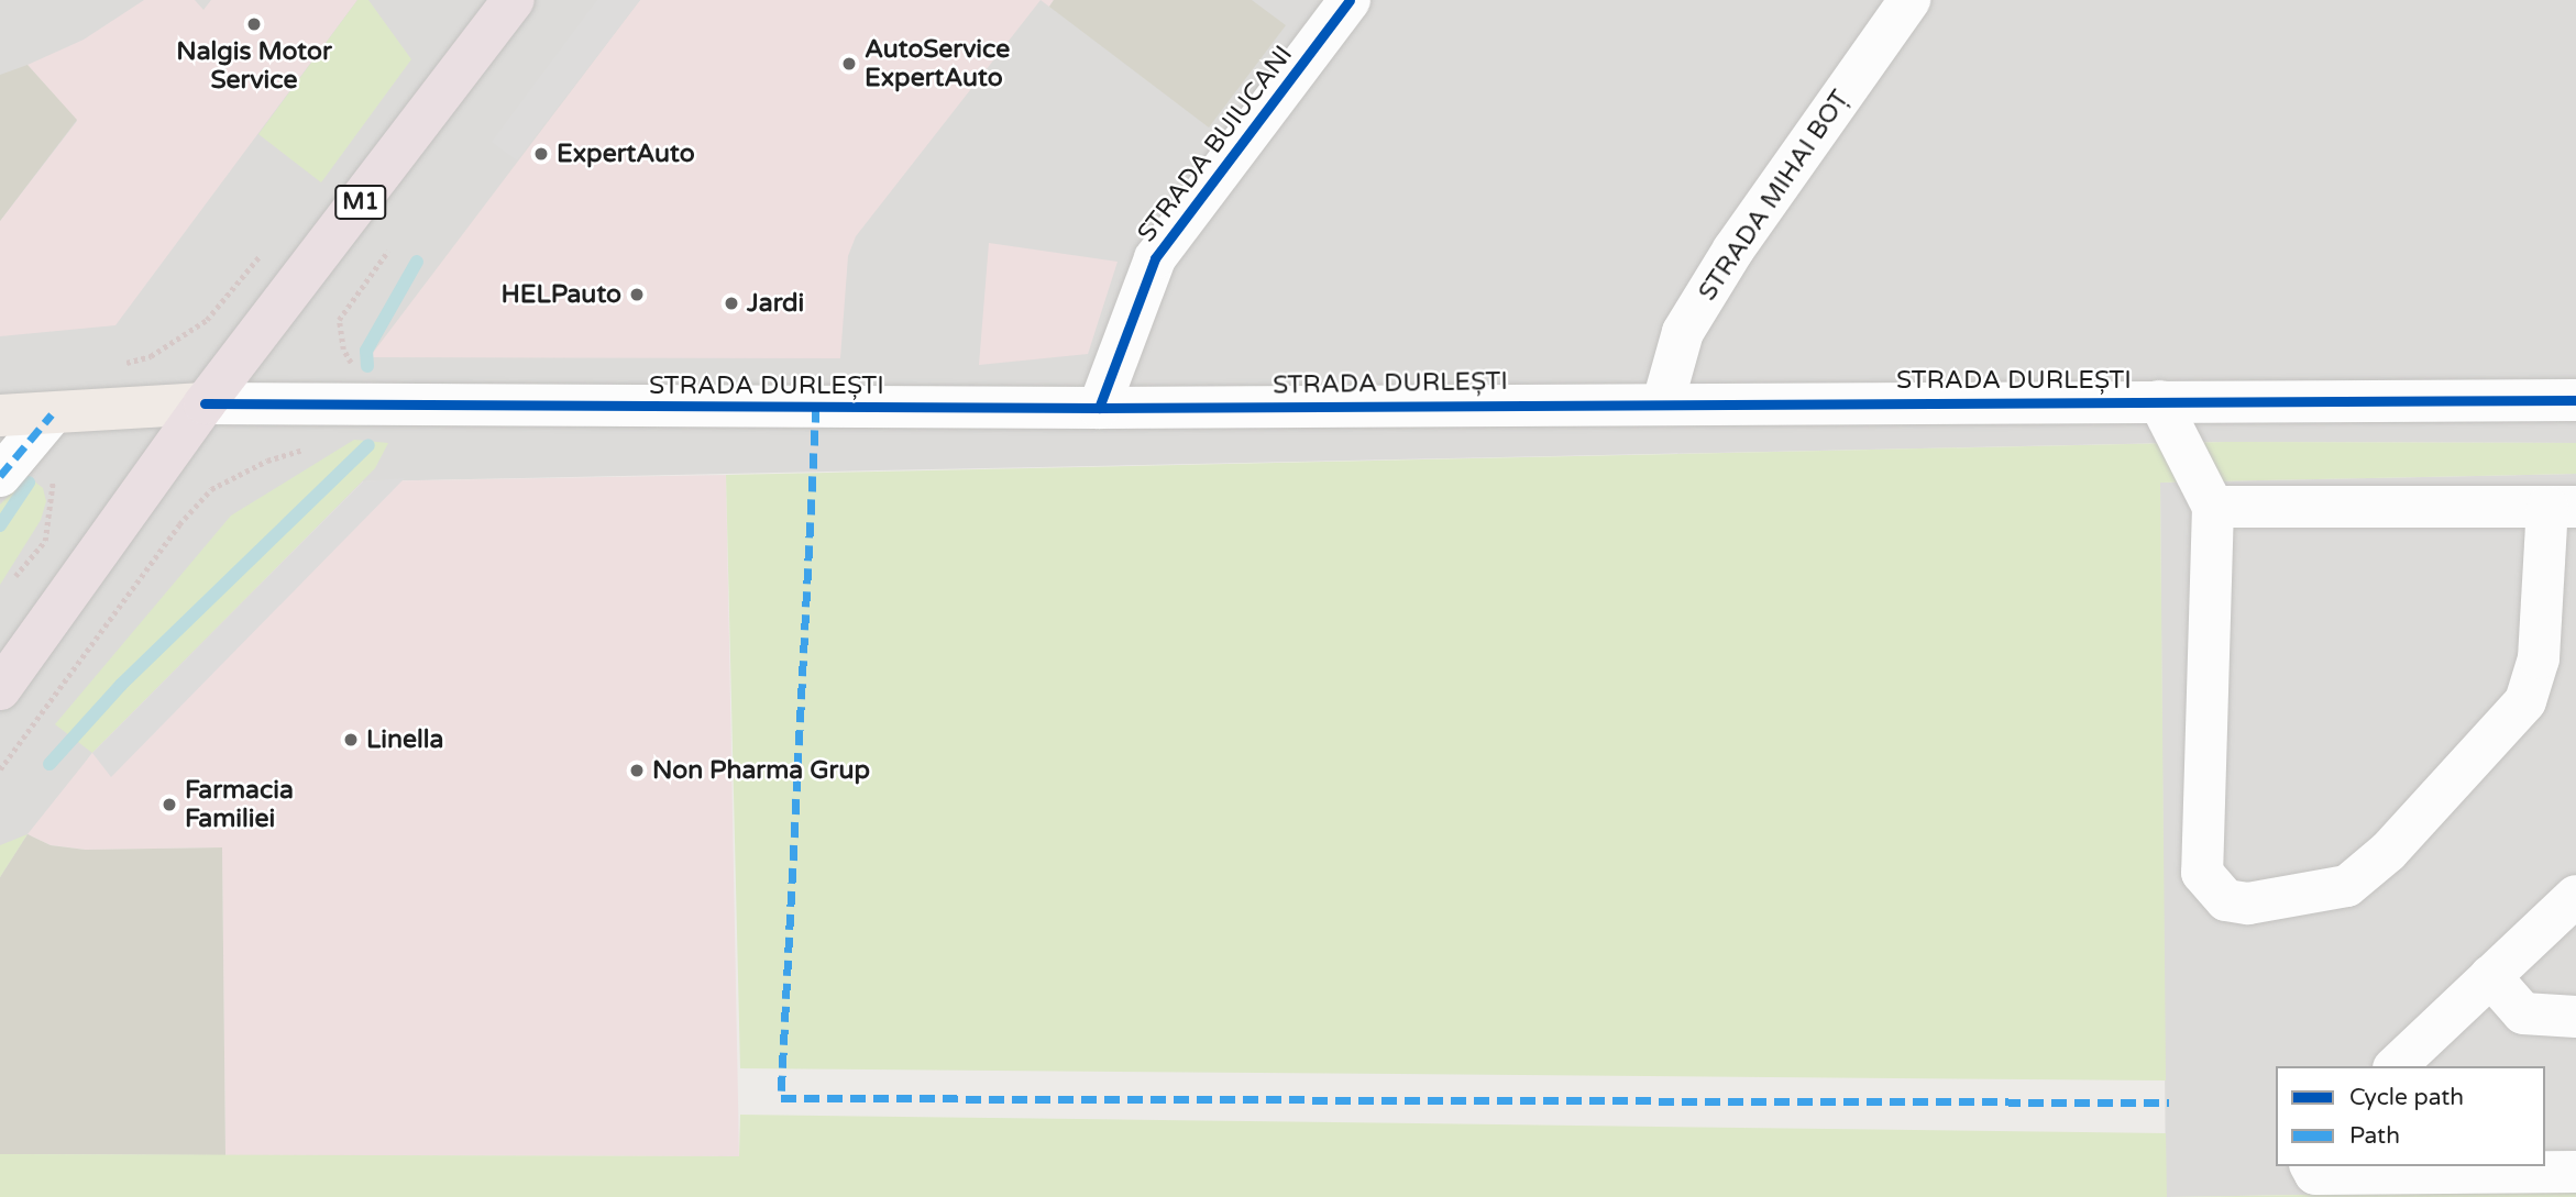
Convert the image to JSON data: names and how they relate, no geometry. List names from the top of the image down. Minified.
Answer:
{"streets":{"highway":["M1"],"street":["STRADA BUIUCANI","STRADA MIHAI BOȚ","STRADA DURLEȘTI"]},"crossings":[["STRADA BUIUCANI","STRADA DURLEȘTI"],["STRADA MIHAI BOȚ","STRADA DURLEȘTI"],["M1","STRADA DURLEȘTI"]],"places":["Nalgis Motor Service","AutoService ExpertAuto","ExpertAuto","HELPauto","Jardi","Linella","Non Pharma Grup","Farmacia Familiei"],"legend":["Cycle path","Path"]}
